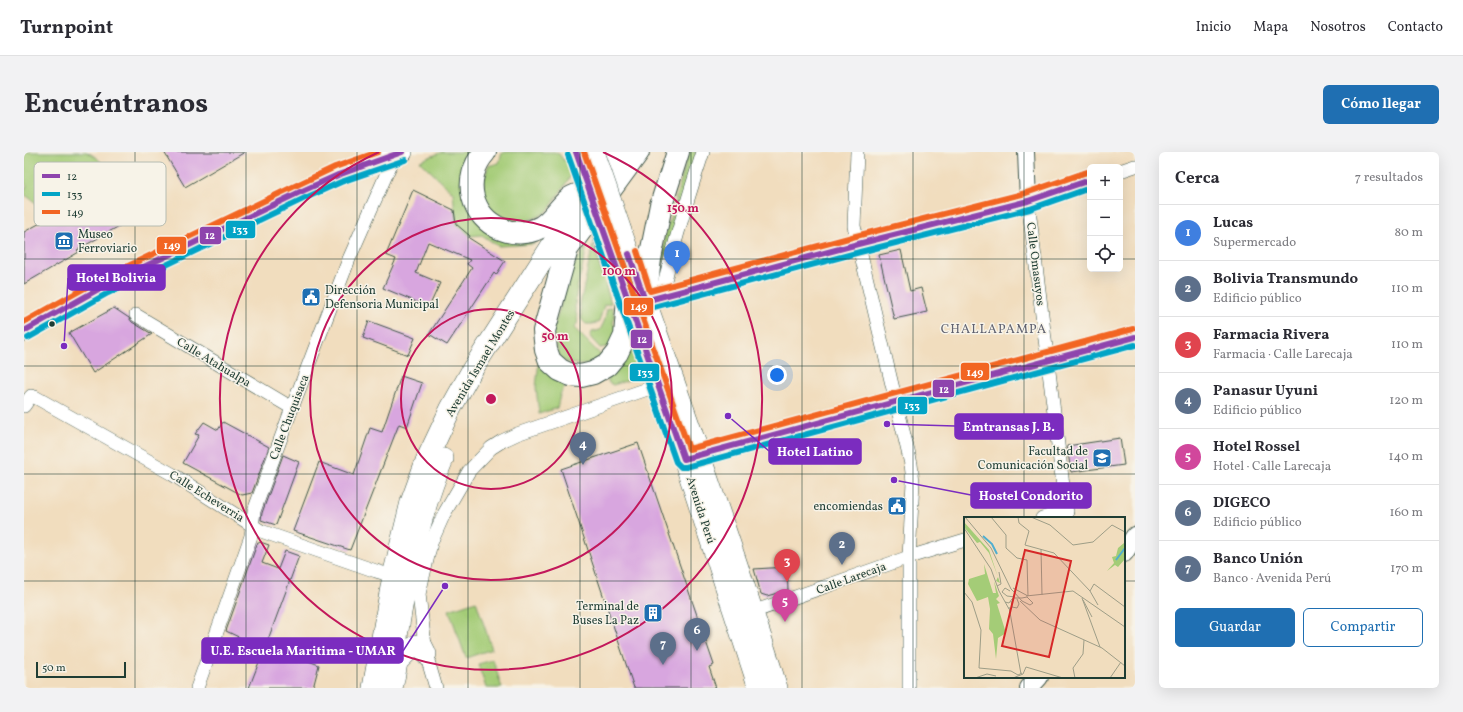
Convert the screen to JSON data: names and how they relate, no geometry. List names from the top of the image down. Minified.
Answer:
{"streets":{"highway":["Avenida Perú"],"main road":["Avenida Ismael Montes"],"street":["Calle Omasuyos","Calle Atahualpa","Calle Chuquisaca","Calle Echeverria","Calle Larecaja"]},"crossings":[["Calle Atahualpa","Calle Chuquisaca"],["Avenida Ismael Montes","Calle Echeverria"],["Calle Chuquisaca","Calle Echeverria"],["Avenida Perú","Calle Larecaja"]],"districts":["CHALLAPAMPA"],"places":{"museum":["Museo Ferroviario"],"public building":["Dirección Defensoria Municipal","encomiendas"],"other":["Hotel Bolivia","Hotel Latino","Emtransas J. B.","Hostel Condorito","U.E. Escuela Maritima - UMAR"],"school or university":["Facultad de Comunicación Social"],"building":["Terminal de Buses La Paz"]},"lines":["transit line 12","transit line 149","transit line 133"],"legend":["12","133","149"],"scale_bar":"50 m","page":{"header":"Turnpoint","nav":["Inicio","Mapa","Nosotros","Contacto"],"title":"Encuéntranos","buttons":["Cómo llegar",["Guardar","Compartir"]],"heading":["Cerca","7 resultados"],"map_buttons":["+","−"],"list":[{"mark":"1","name":"Lucas","note":"Supermercado","value":"80 m"},{"mark":"2","name":"Bolivia Transmundo","note":"Edificio público","value":"110 m"},{"mark":"3","name":"Farmacia Rivera","note":"Farmacia · Calle Larecaja","value":"110 m"},{"mark":"4","name":"Panasur Uyuni","note":"Edificio público","value":"120 m"},{"mark":"5","name":"Hotel Rossel","note":"Hotel · Calle Larecaja","value":"140 m"},{"mark":"6","name":"DIGECO","note":"Edificio público","value":"160 m"},{"mark":"7","name":"Banco Unión","note":"Banco · Avenida Perú","value":"170 m"}],"pins":["1","4","2","3","5","6","7"],"scale":"50 m"},"rings":["150 m","100 m","50 m"]}
